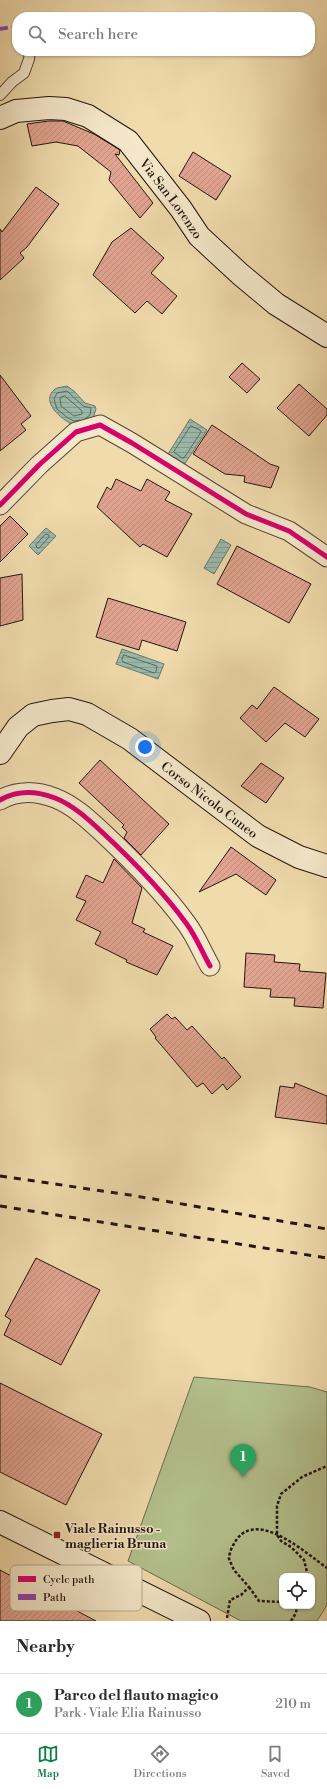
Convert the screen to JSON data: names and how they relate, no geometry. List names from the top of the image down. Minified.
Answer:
{"streets":{"main road":["Via San Lorenzo","Corso Nicolo Cuneo"]},"places":{"transit":["Viale Rainusso - maglieria Bruna"]},"legend":["Cycle path","Path"],"page":{"search":"Search here","pins":"1","heading":"Nearby","list":[{"mark":"1","name":"Parco del flauto magico","note":"Park · Viale Elia Rainusso","value":"210 m"}],"nav":["Map","Directions","Saved"]}}
